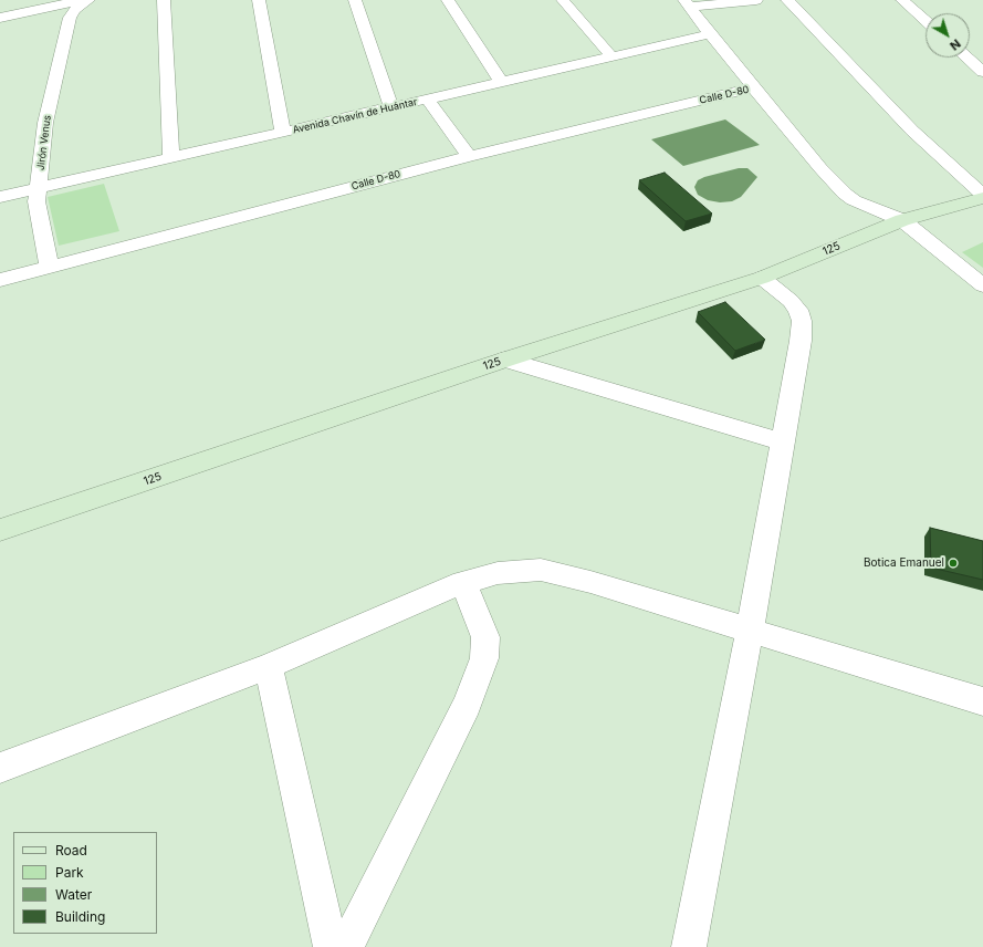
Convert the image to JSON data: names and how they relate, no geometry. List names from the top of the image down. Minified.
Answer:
{"streets":{"street":["Calle D-80","Avenida Chavín de Huántar","Jirón Venus","125"]},"crossings":[["Calle D-80","Jirón Venus"],["Avenida Chavín de Huántar","Jirón Venus"]],"places":["Botica Emanuel"],"legend":["Road","Park","Water","Building"],"north":"bottom right"}
